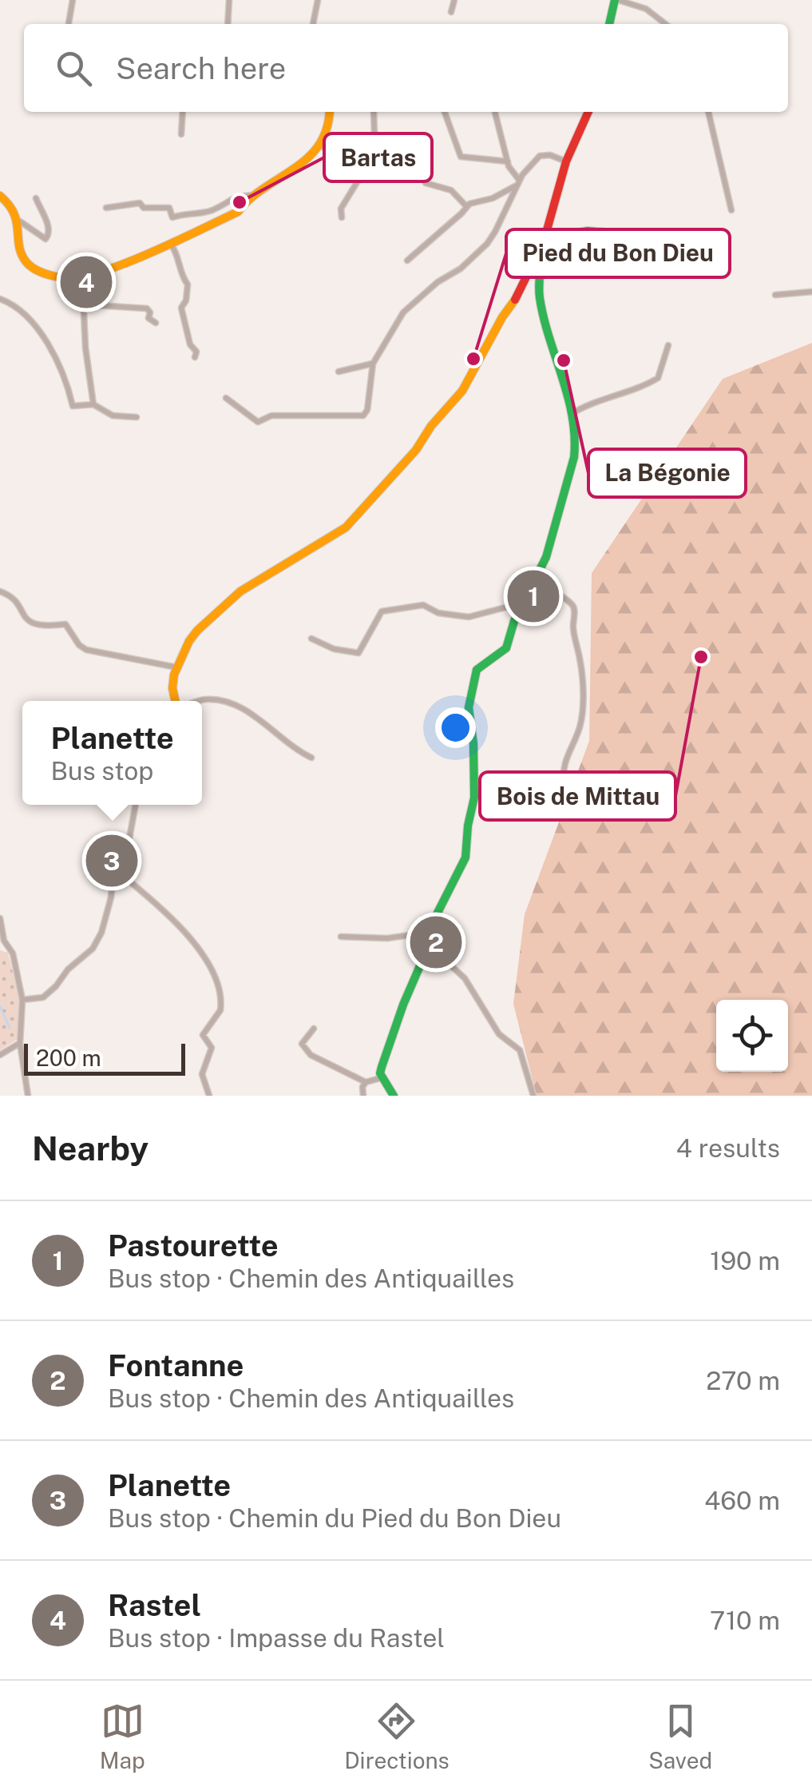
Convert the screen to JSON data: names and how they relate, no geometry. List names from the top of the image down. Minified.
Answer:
{"places":["Bartas","Pied du Bon Dieu","La Bégonie","Bois de Mittau"],"scale_bar":"200 m","page":{"search":"Search here","pins":["4","1","3","2"],"popup":["Planette","Bus stop"],"scale":"200 m","heading":["Nearby","4 results"],"list":[{"mark":"1","name":"Pastourette","note":"Bus stop · Chemin des Antiquailles","value":"190 m"},{"mark":"2","name":"Fontanne","note":"Bus stop · Chemin des Antiquailles","value":"270 m"},{"mark":"3","name":"Planette","note":"Bus stop · Chemin du Pied du Bon Dieu","value":"460 m"},{"mark":"4","name":"Rastel","note":"Bus stop · Impasse du Rastel","value":"710 m"}],"nav":["Map","Directions","Saved"]}}
